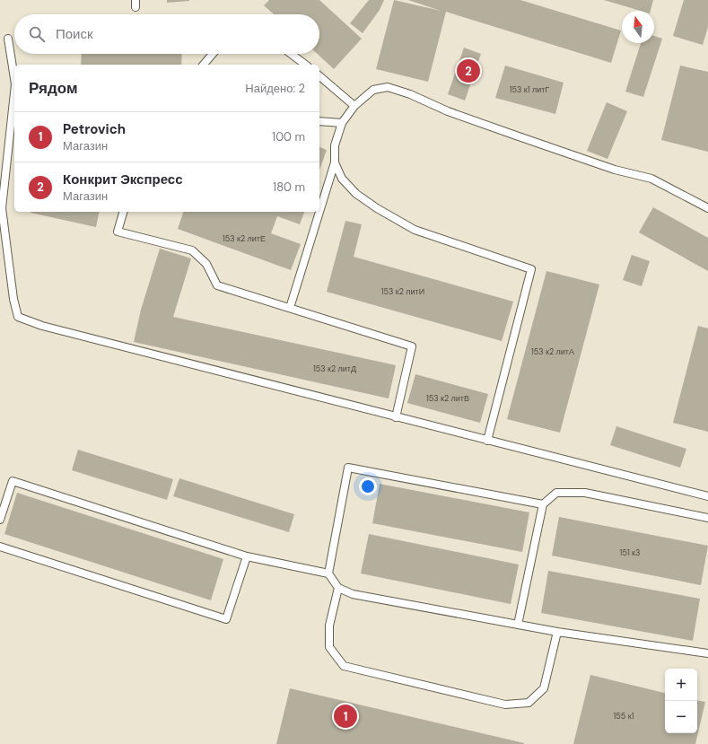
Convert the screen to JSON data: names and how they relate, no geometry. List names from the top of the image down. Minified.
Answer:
{"house_numbers":["153 к1 литГ","153 к2 литЕ","153 к2 литИ","153 к2 литА","153 к2 литД","153 к2 литВ","151 к3","155 к1"],"north":"top","page":{"search":"Поиск","pins":["2","1"],"heading":["Рядом","Найдено: 2"],"list":[{"mark":"1","name":"Petrovich","note":"Магазин","value":"100 m"},{"mark":"2","name":"Конкрит Экспресс","note":"Магазин","value":"180 m"}],"map_buttons":["+","−"]}}
